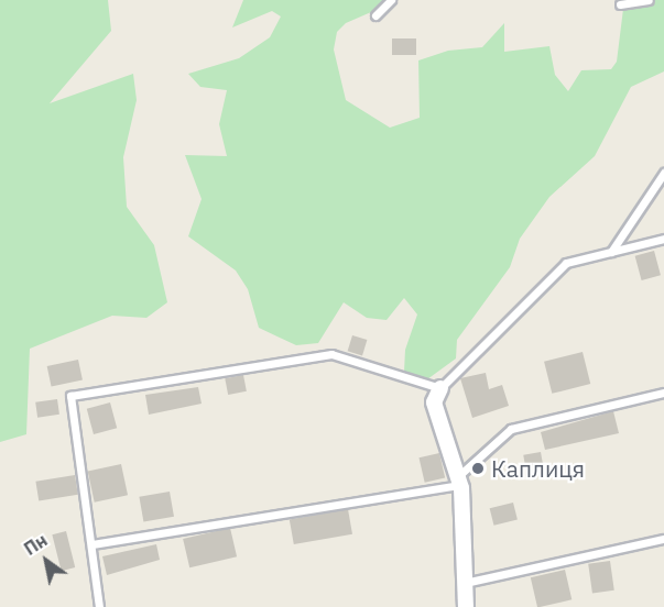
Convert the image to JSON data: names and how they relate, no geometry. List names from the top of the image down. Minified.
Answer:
{"places":["Каплиця"],"north":"top left"}
